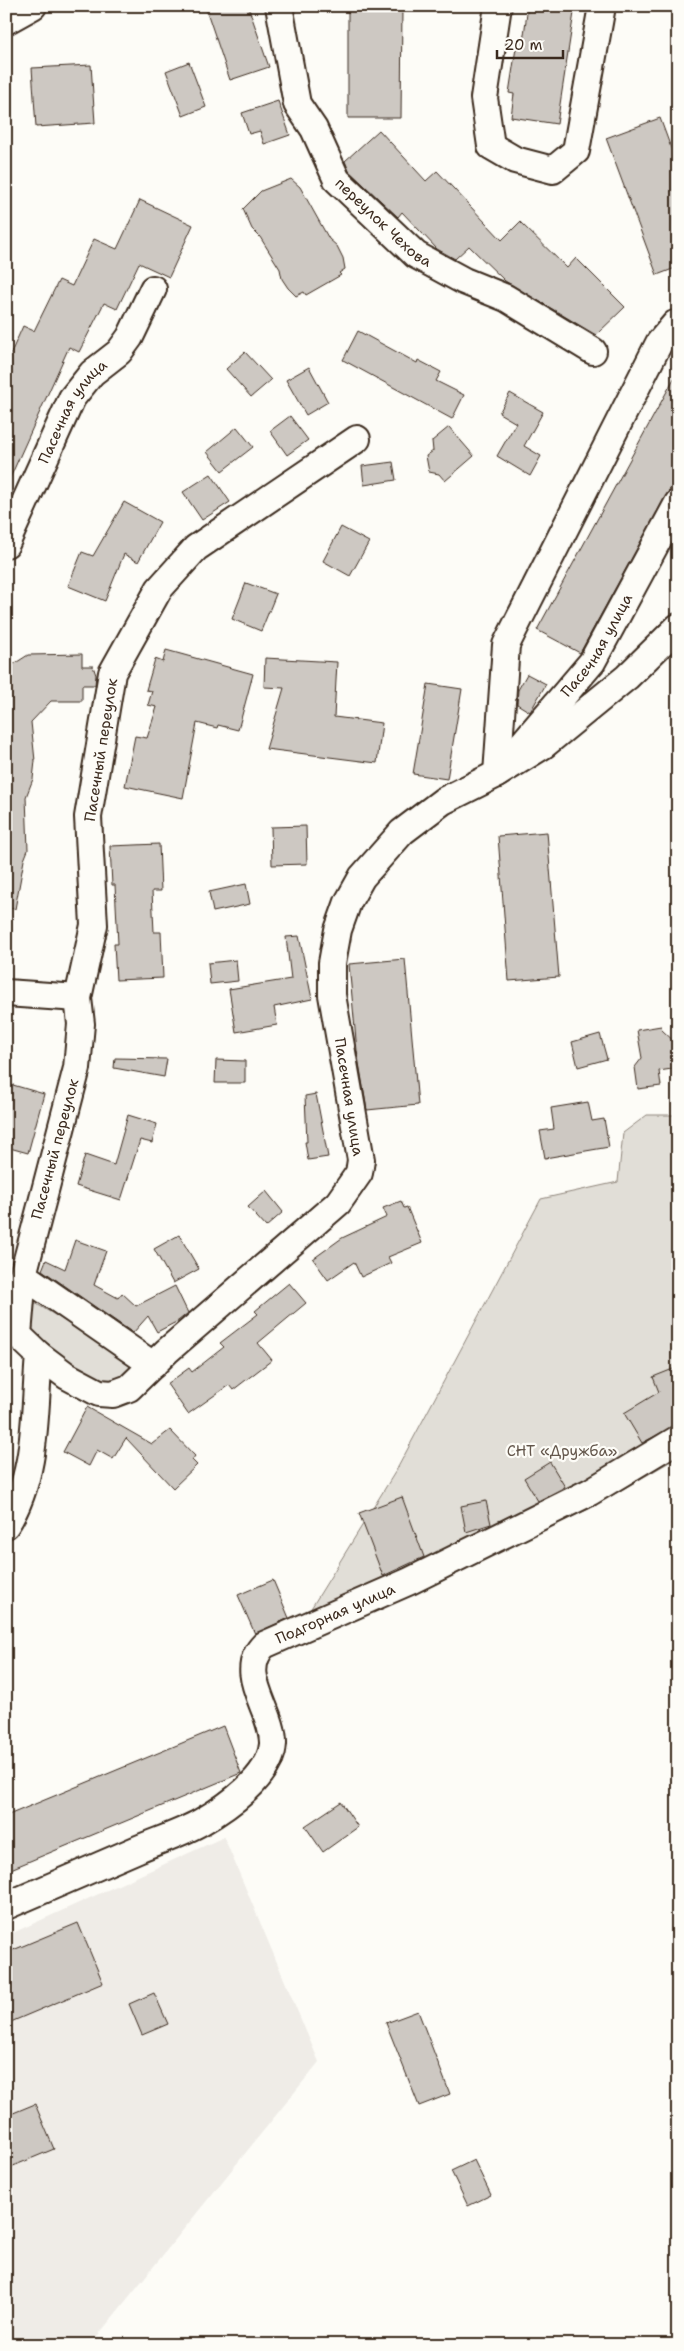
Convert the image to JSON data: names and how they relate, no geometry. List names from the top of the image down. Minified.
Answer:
{"streets":{"street":["переулок Чехова","Пасечная улица","Пасечный переулок","Подгорная улица"]},"crossings":[["Пасечная улица","Пасечный переулок"]],"parks":["СНТ «Дружба»"],"scale_bar":"20 m"}
